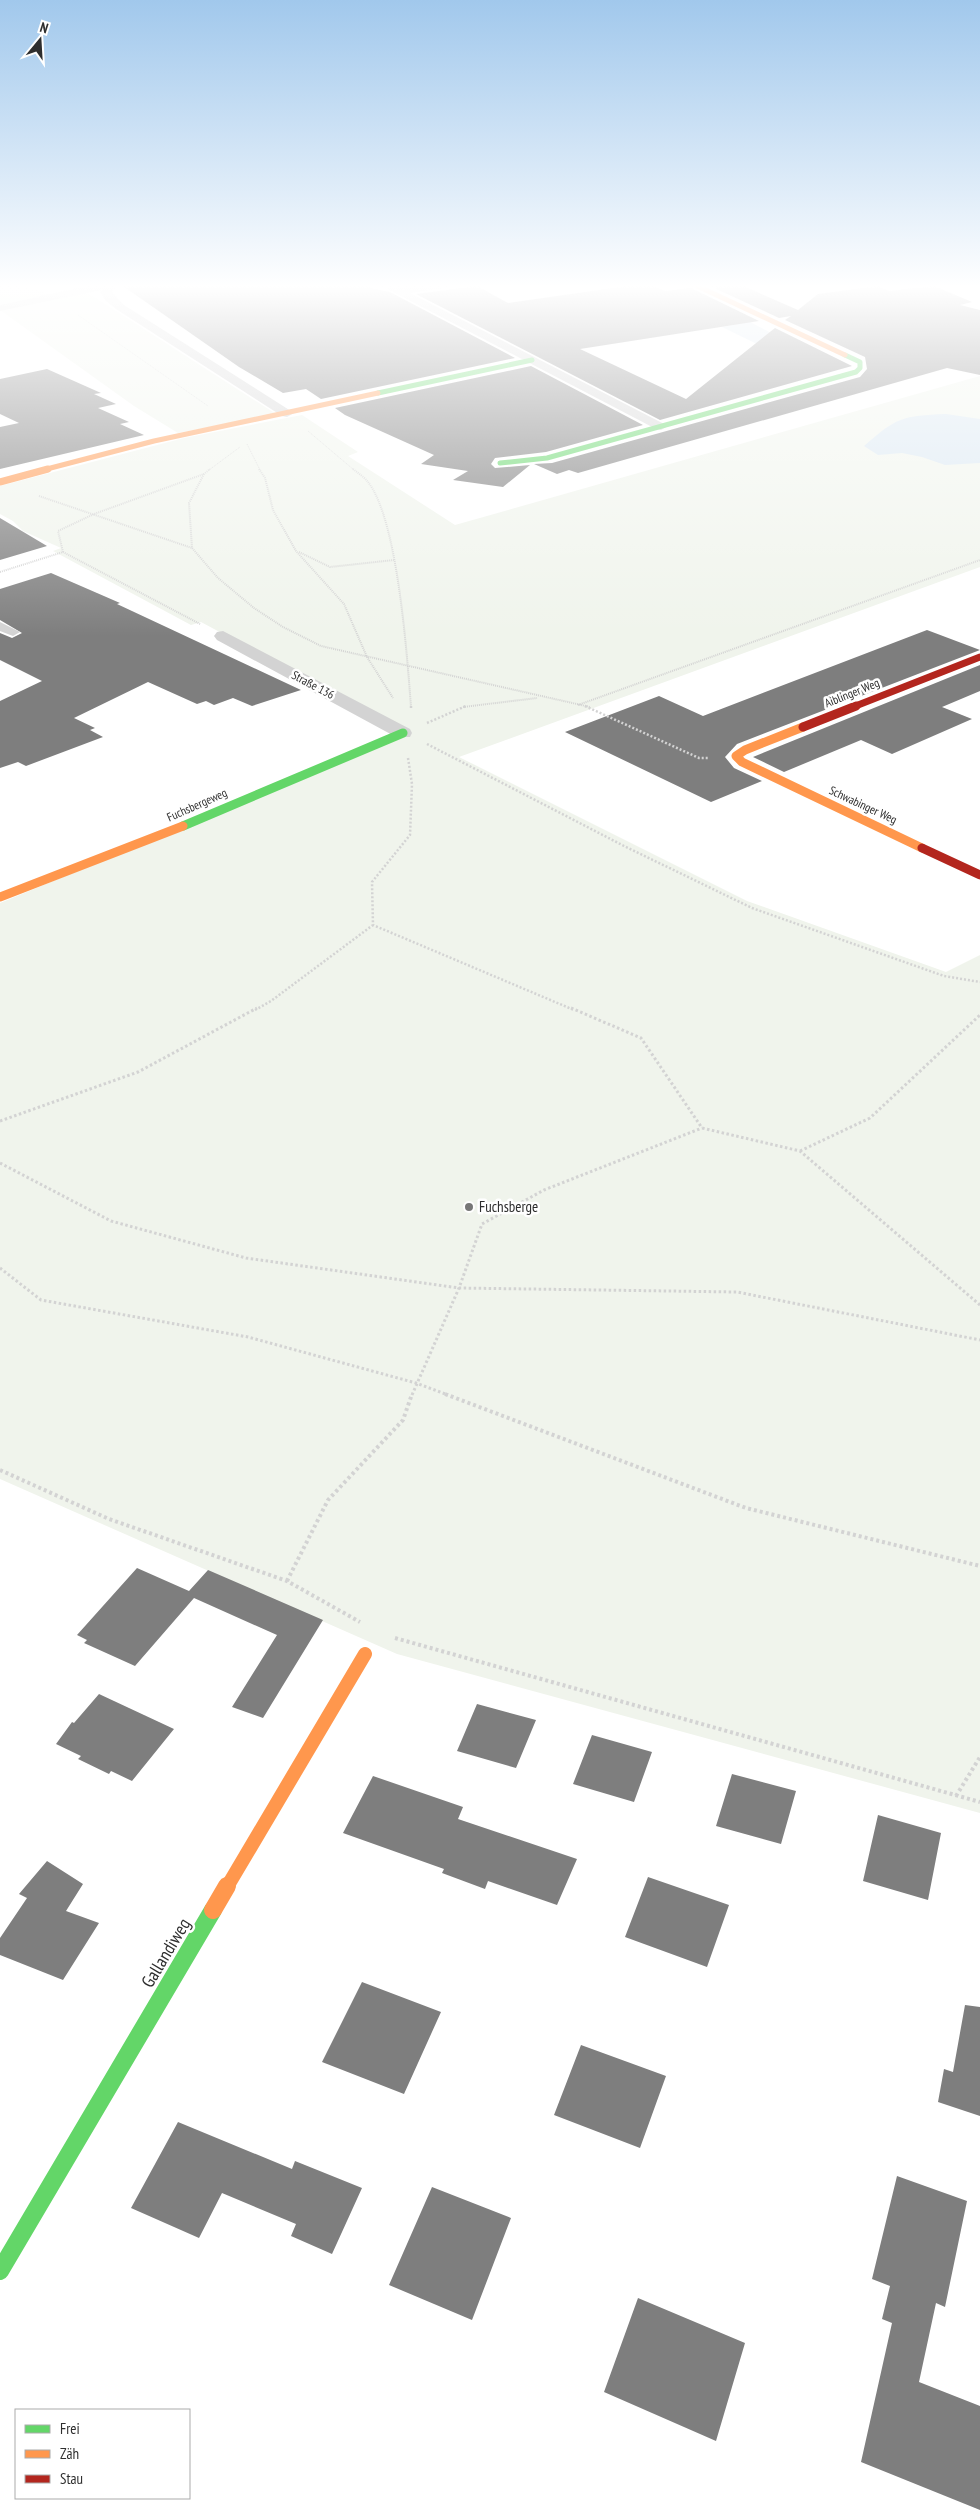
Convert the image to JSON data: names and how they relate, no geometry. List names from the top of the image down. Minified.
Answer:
{"streets":{"street":["Straße 136","Aiblinger Weg","Fuchsbergeweg","Schwabinger Weg","Gallandiweg"]},"crossings":[["Straße 136","Fuchsbergeweg"],["Aiblinger Weg","Schwabinger Weg"]],"places":["Fuchsberge"],"legend":["Frei","Zäh","Stau"],"north":"top"}
